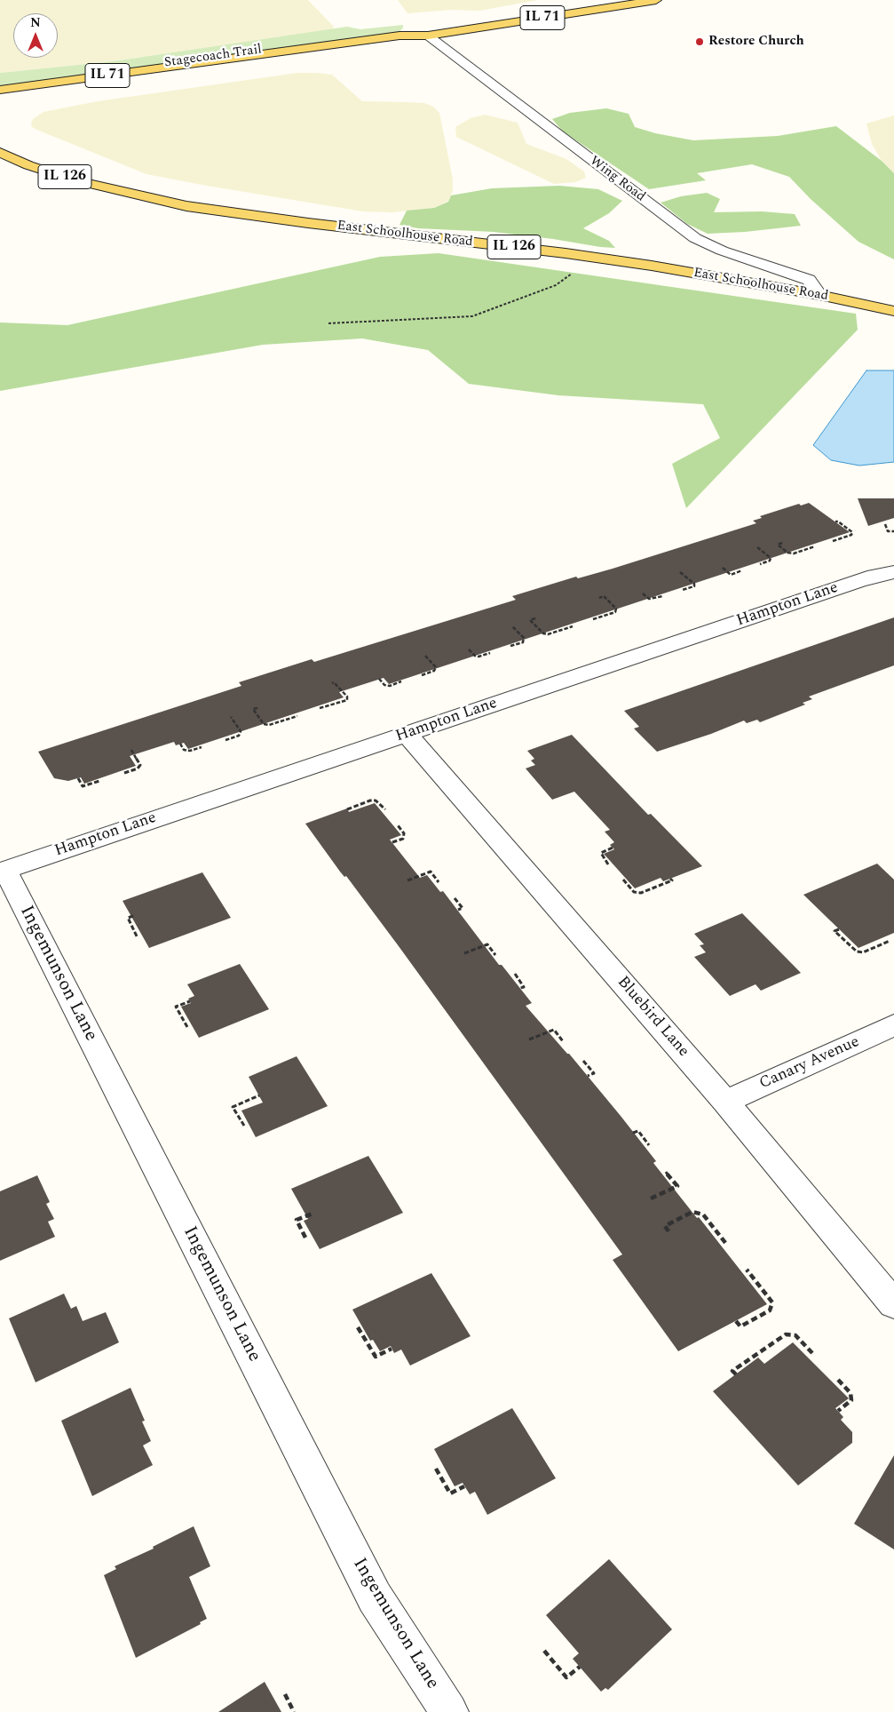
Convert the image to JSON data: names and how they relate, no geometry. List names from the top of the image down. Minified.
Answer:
{"streets":{"main road":["IL 71","Stagecoach Trail","IL 126","East Schoolhouse Road"],"street":["Wing Road","Hampton Lane","Ingemunson Lane","Bluebird Lane","Canary Avenue"]},"crossings":[["Stagecoach Trail","Wing Road"],["Wing Road","East Schoolhouse Road"],["Hampton Lane","Ingemunson Lane"],["Hampton Lane","Bluebird Lane"],["Bluebird Lane","Canary Avenue"]],"places":["Restore Church"],"north":"top"}
